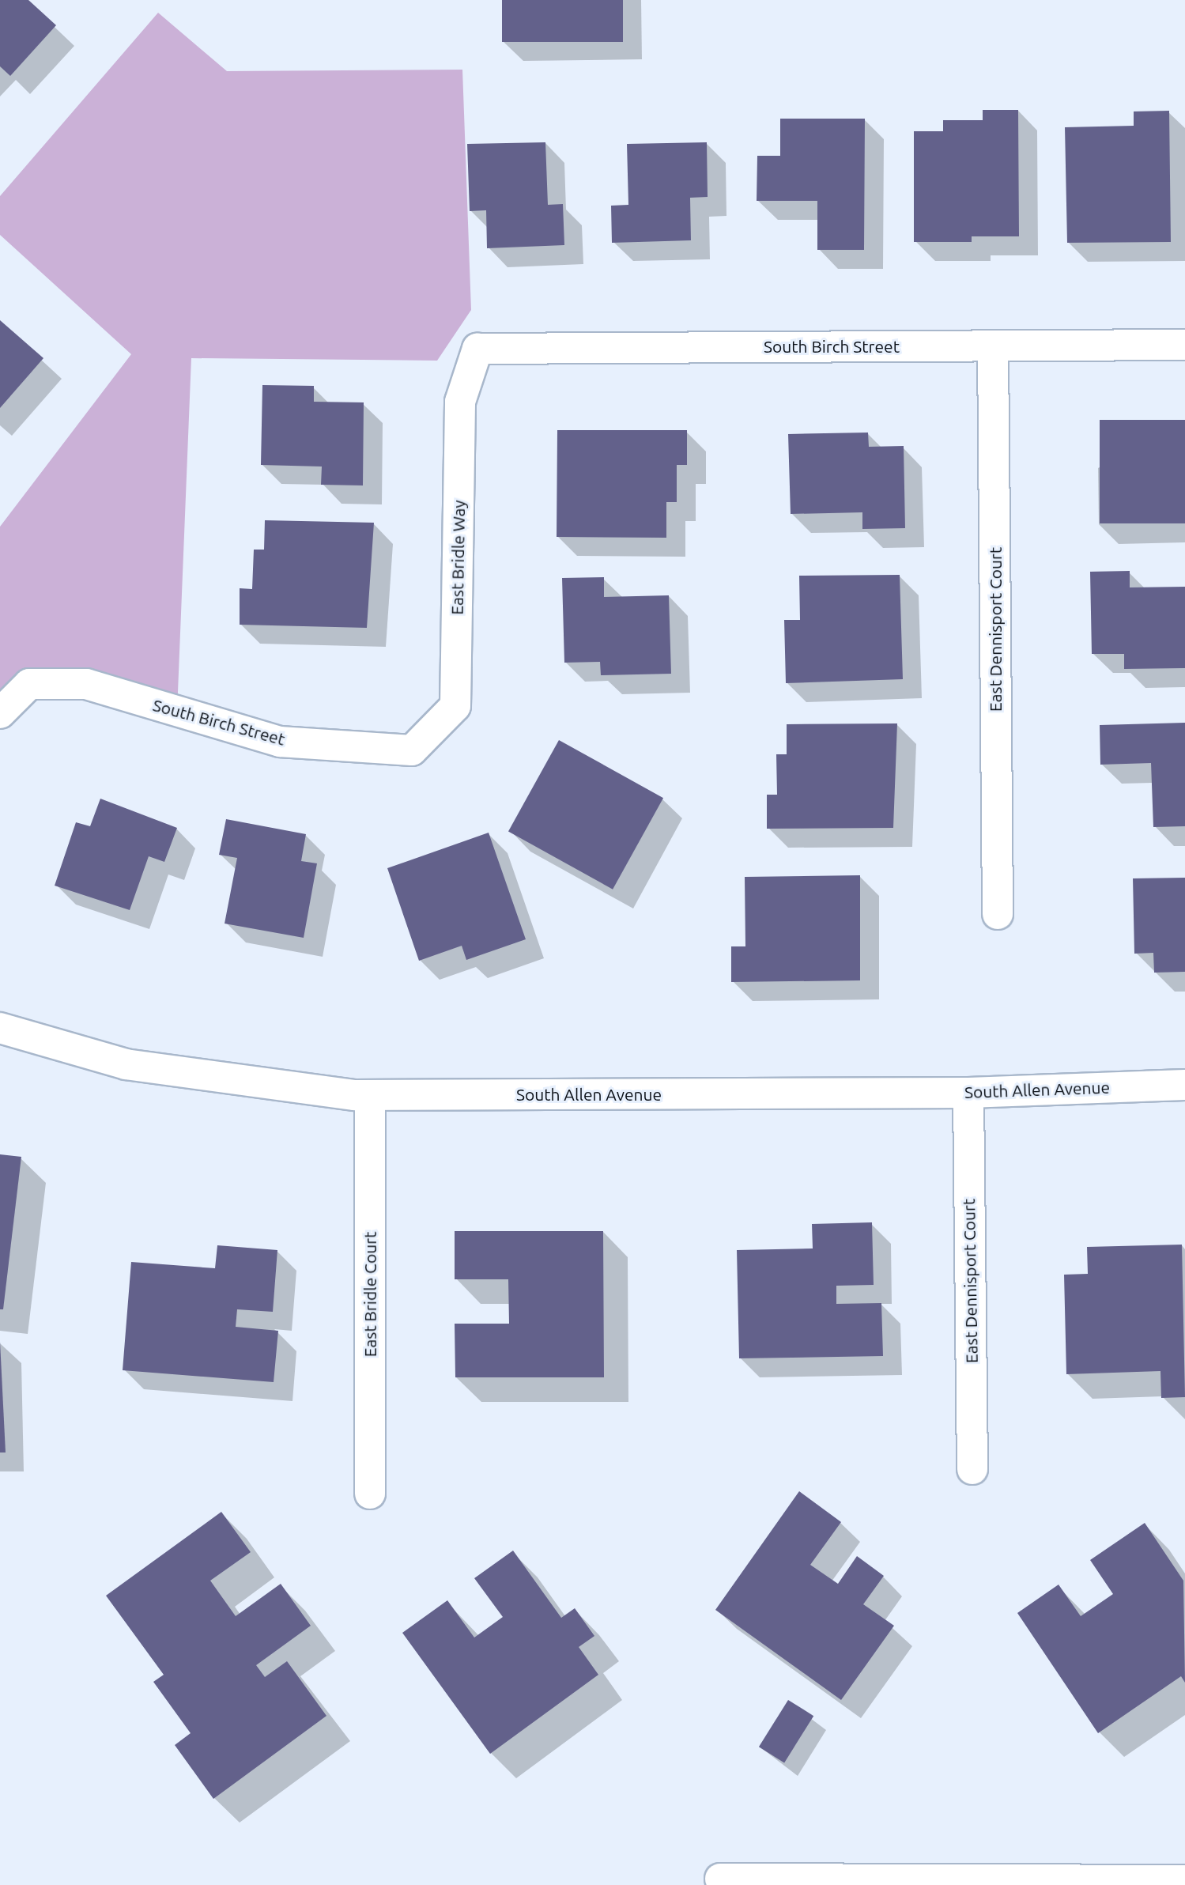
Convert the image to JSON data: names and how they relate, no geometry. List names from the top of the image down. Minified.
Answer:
{"streets":{"street":["South Birch Street","East Bridle Way","East Dennisport Court","South Allen Avenue","East Bridle Court"]},"crossings":[["South Birch Street","East Bridle Way"],["South Birch Street","East Dennisport Court"],["East Dennisport Court","South Allen Avenue"],["South Allen Avenue","East Bridle Court"]]}
